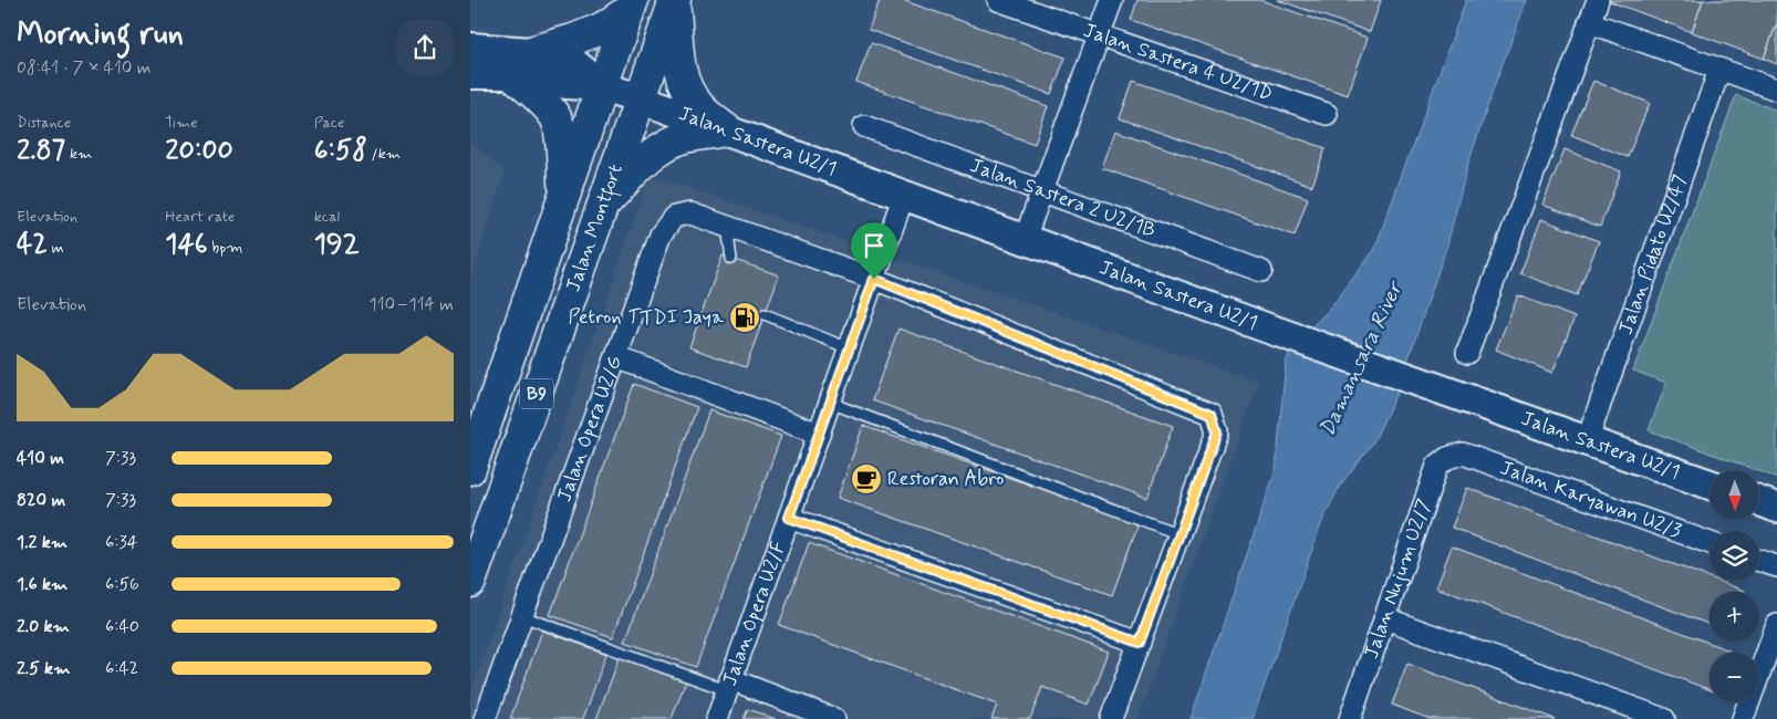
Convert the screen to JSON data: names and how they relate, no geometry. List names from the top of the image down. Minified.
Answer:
{"streets":{"main road":["Jalan Montfort","B9"],"street":["Jalan Sastera 4 U2/1D","Jalan Sastera U2/1","Jalan Sastera 2 U2/1B","Jalan Pidato U2/47","Jalan Opera U2/G","Jalan Karyawan U2/3","Jalan Nujum U2/7","Jalan Opera U2/F"]},"crossings":[["Jalan Sastera U2/1","Jalan Montfort"],["Jalan Sastera U2/1","Jalan Pidato U2/47"],["Jalan Sastera U2/1","Jalan Opera U2/F"],["Jalan Opera U2/G","Jalan Opera U2/F"],["Jalan Karyawan U2/3","Jalan Nujum U2/7"]],"water":["Damansara River"],"places":{"fuel station":["Petron TTDI Jaya"],"cafe":["Restoran Abro"]},"north":"bottom","page":{"heading":["Morning run","08:41 · 7 × 410 m"],"stats":[["Distance","2.87 km"],["Time","20:00"],["Pace","6:58 /km"],["Elevation","42 m"],["Heart rate","146 bpm"],["kcal","192"]],"chart":["Elevation","110–114 m"],"list":[{"name":"410 m","note":"7:33"},{"name":"820 m","note":"7:33"},{"name":"1.2 km","note":"6:34"},{"name":"1.6 km","note":"6:56"},{"name":"2.0 km","note":"6:40"},{"name":"2.5 km","note":"6:42"}],"map_buttons":["+","−"]}}
